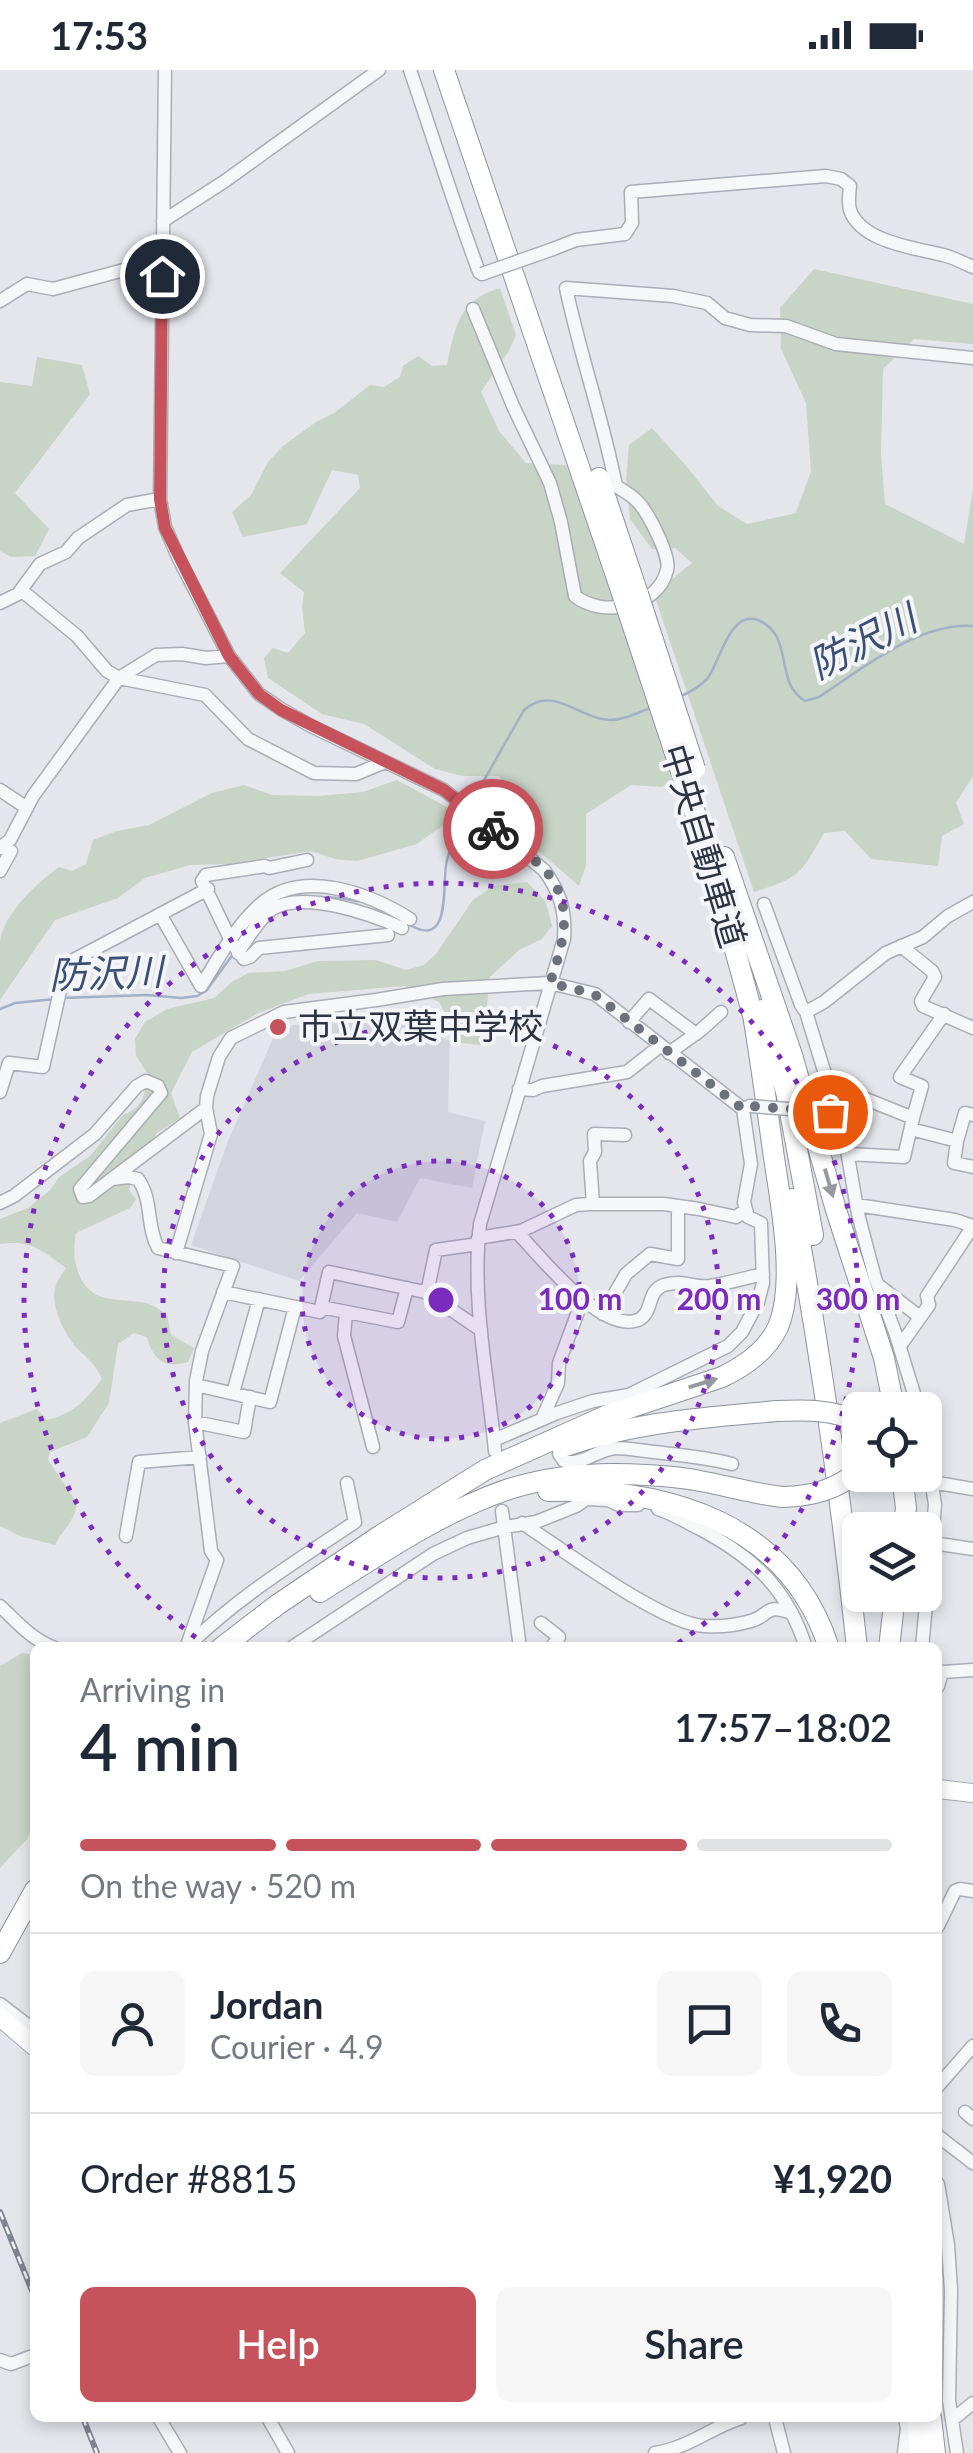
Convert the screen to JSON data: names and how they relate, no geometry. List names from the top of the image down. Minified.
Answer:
{"streets":{"highway":["中央自動車道"]},"water":["防沢川"],"places":["市立双葉中学校"],"page":{"status":"17:53","heading":["4 min","Arriving in","17:57–18:02"],"panel":["Jordan","Courier · 4.9","Order #8815","¥1,920"],"bar":"On the way · 520 m","buttons":["Help","Share"]},"rings":["100 m","200 m","300 m"]}
